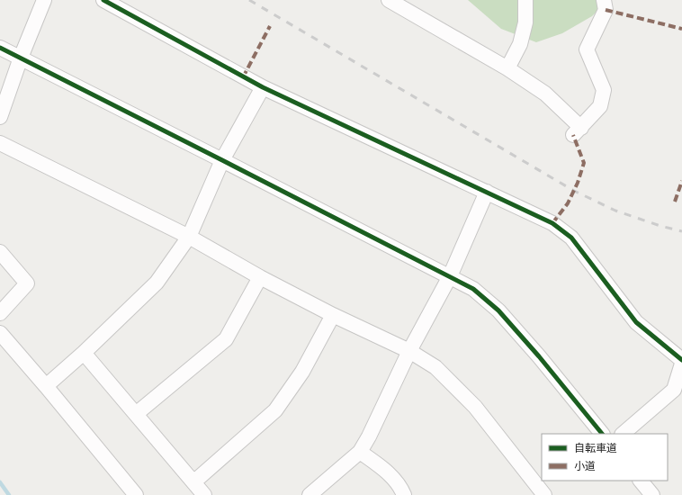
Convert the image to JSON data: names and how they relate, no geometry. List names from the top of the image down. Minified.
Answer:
{"legend":["自転車道","小道"]}
